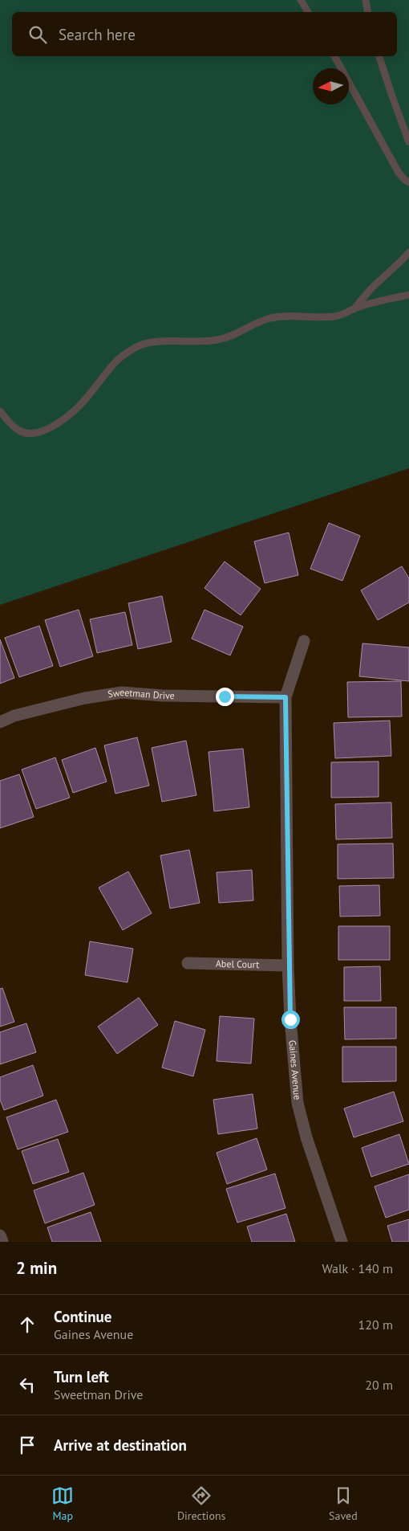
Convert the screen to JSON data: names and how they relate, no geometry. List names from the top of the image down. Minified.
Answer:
{"streets":{"street":["Sweetman Drive","Abel Court","Gaines Avenue"]},"crossings":[["Sweetman Drive","Gaines Avenue"],["Abel Court","Gaines Avenue"]],"north":"left","page":{"search":"Search here","heading":["2 min","Walk · 140 m"],"list":[["Continue","Gaines Avenue","120 m"],["Turn left","Sweetman Drive","20 m"],"Arrive at destination"],"nav":["Map","Directions","Saved"]}}
